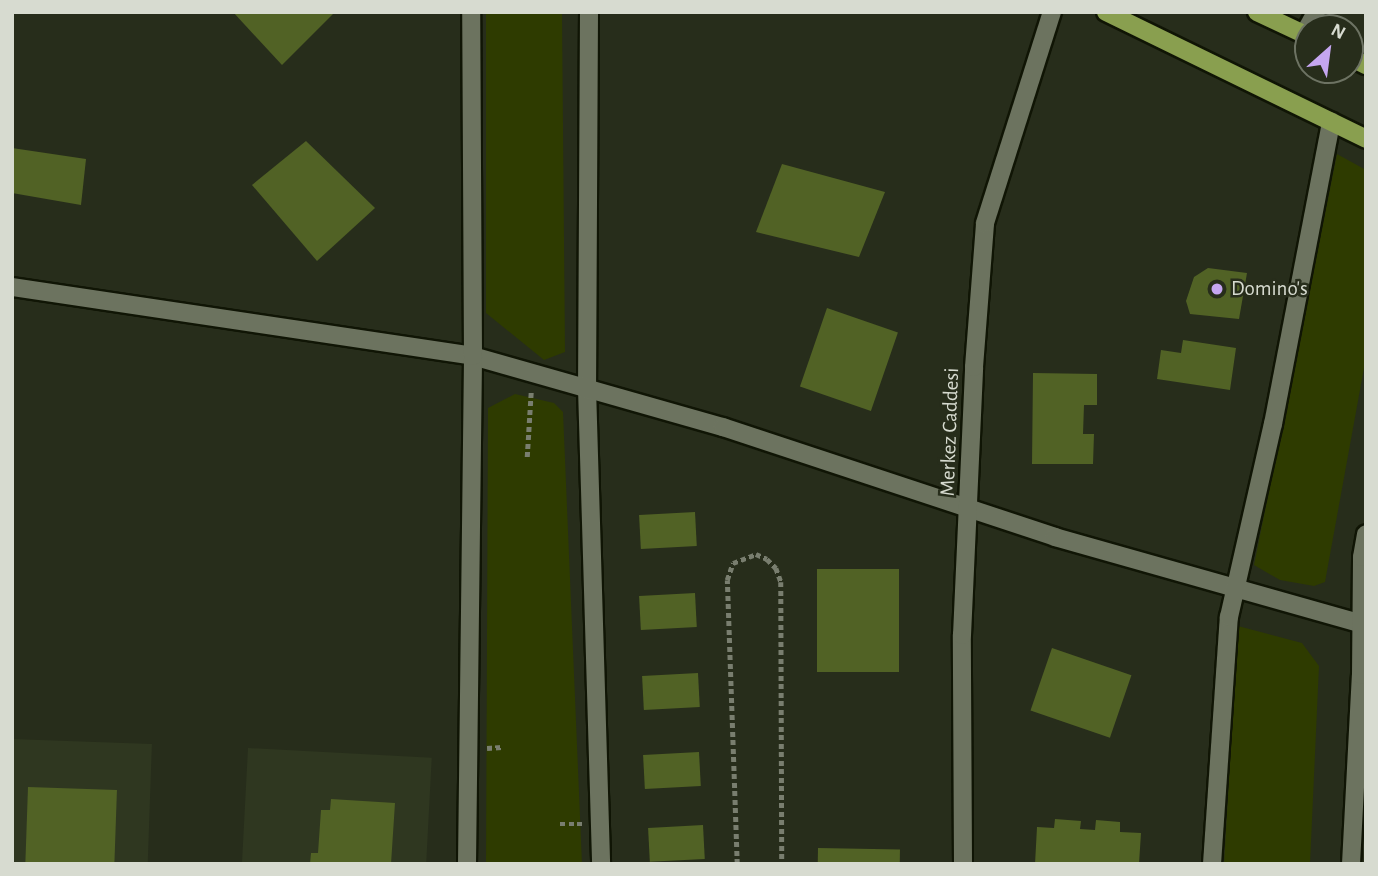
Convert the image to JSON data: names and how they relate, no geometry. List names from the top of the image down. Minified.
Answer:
{"streets":{"street":["Merkez Caddesi"]},"places":["Domino's"],"north":"top right"}
